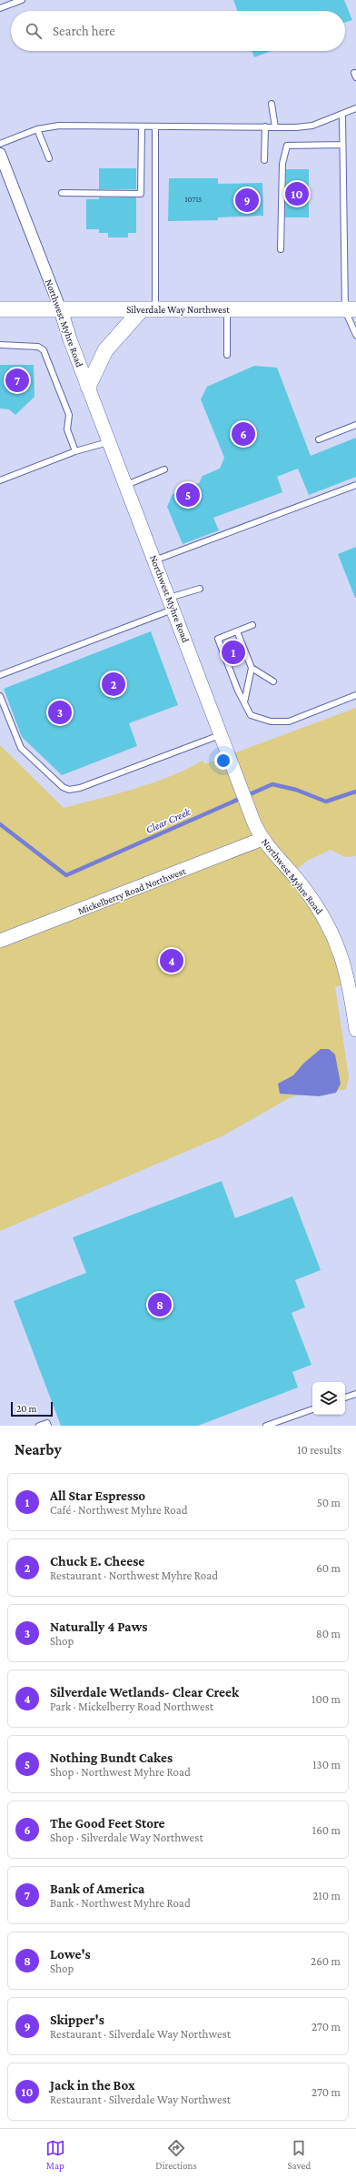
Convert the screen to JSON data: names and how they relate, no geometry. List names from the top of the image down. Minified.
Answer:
{"streets":{"main road":["Silverdale Way Northwest"],"street":["Northwest Myhre Road","Mickelberry Road Northwest"]},"crossings":[["Silverdale Way Northwest","Northwest Myhre Road"],["Northwest Myhre Road","Mickelberry Road Northwest"]],"water":["Clear Creek"],"house_numbers":["10715"],"scale_bar":"20 m","page":{"search":"Search here","pins":["10","9","7","6","5","1","2","3","4","8"],"scale":"20 m","heading":["Nearby","10 results"],"list":[{"mark":"1","name":"All Star Espresso","note":"Café · Northwest Myhre Road","value":"50 m"},{"mark":"2","name":"Chuck E. Cheese","note":"Restaurant · Northwest Myhre Road","value":"60 m"},{"mark":"3","name":"Naturally 4 Paws","note":"Shop","value":"80 m"},{"mark":"4","name":"Silverdale Wetlands- Clear Creek","note":"Park · Mickelberry Road Northwest","value":"100 m"},{"mark":"5","name":"Nothing Bundt Cakes","note":"Shop · Northwest Myhre Road","value":"130 m"},{"mark":"6","name":"The Good Feet Store","note":"Shop · Silverdale Way Northwest","value":"160 m"},{"mark":"7","name":"Bank of America","note":"Bank · Northwest Myhre Road","value":"210 m"},{"mark":"8","name":"Lowe's","note":"Shop","value":"260 m"},{"mark":"9","name":"Skipper's","note":"Restaurant · Silverdale Way Northwest","value":"270 m"},{"mark":"10","name":"Jack in the Box","note":"Restaurant · Silverdale Way Northwest","value":"270 m"}],"nav":["Map","Directions","Saved"]}}
